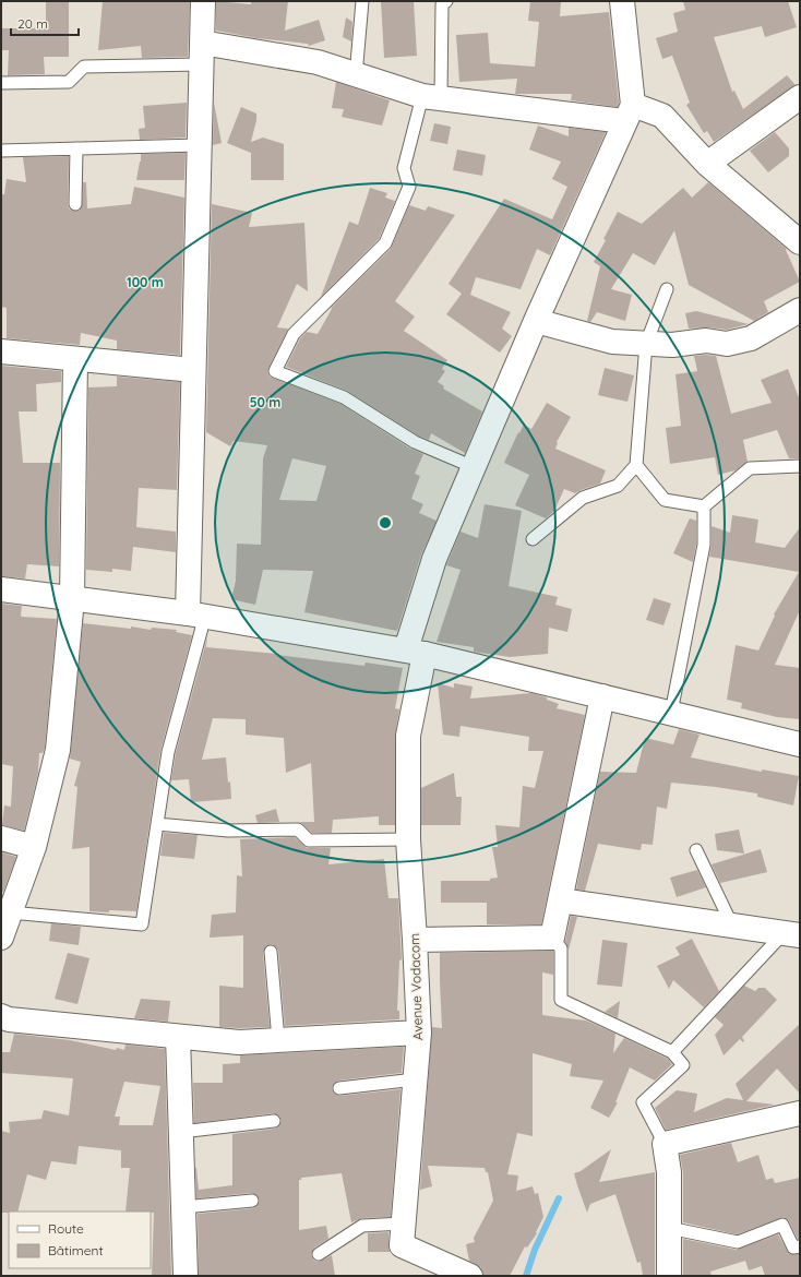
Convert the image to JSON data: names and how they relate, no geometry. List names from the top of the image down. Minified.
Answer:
{"streets":{"street":["Avenue Vodacom"]},"legend":["Route","Bâtiment"],"scale_bar":"20 m","rings":["100 m","50 m"]}
